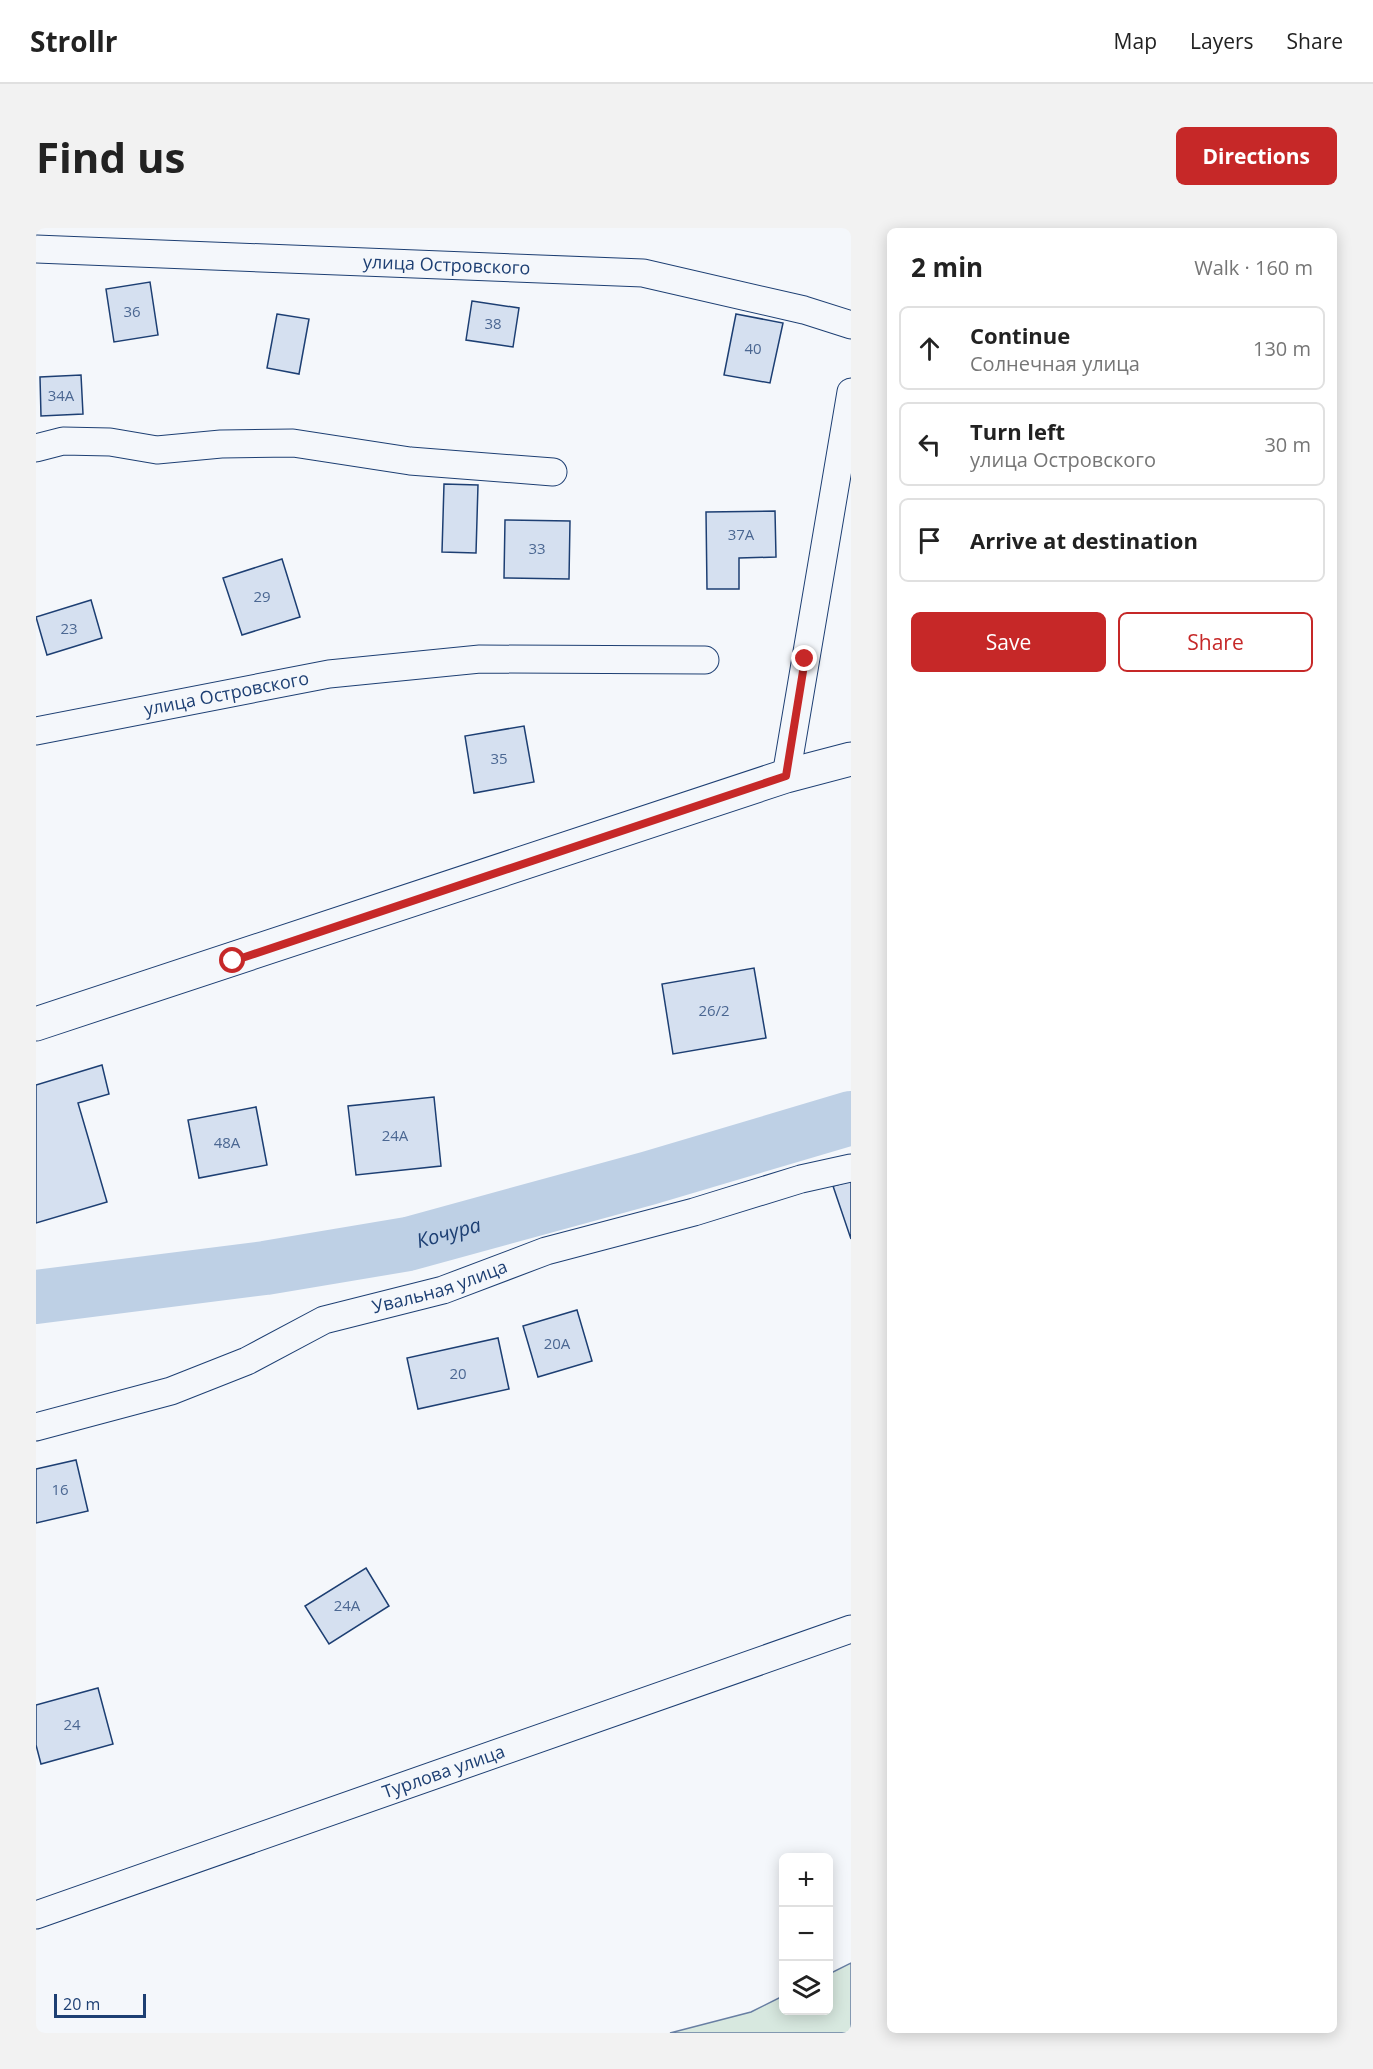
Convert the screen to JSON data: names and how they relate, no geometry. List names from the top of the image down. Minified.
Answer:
{"streets":{"street":["улица Островского","Увальная улица","Турлова улица"]},"water":["Кочура"],"house_numbers":["36","38","40","34А","37А","33","29","23","35","26/2","24А","48А","20А","20","16","24А","24"],"scale_bar":"20 m","page":{"header":"Strollr","nav":["Map","Layers","Share"],"buttons":["Directions",["Save","Share"]],"title":"Find us","heading":["2 min","Walk · 160 m"],"list":[["Continue","Солнечная улица","130 m"],["Turn left","улица Островского","30 m"],"Arrive at destination"],"map_buttons":["+","−"],"scale":"20 m"}}
